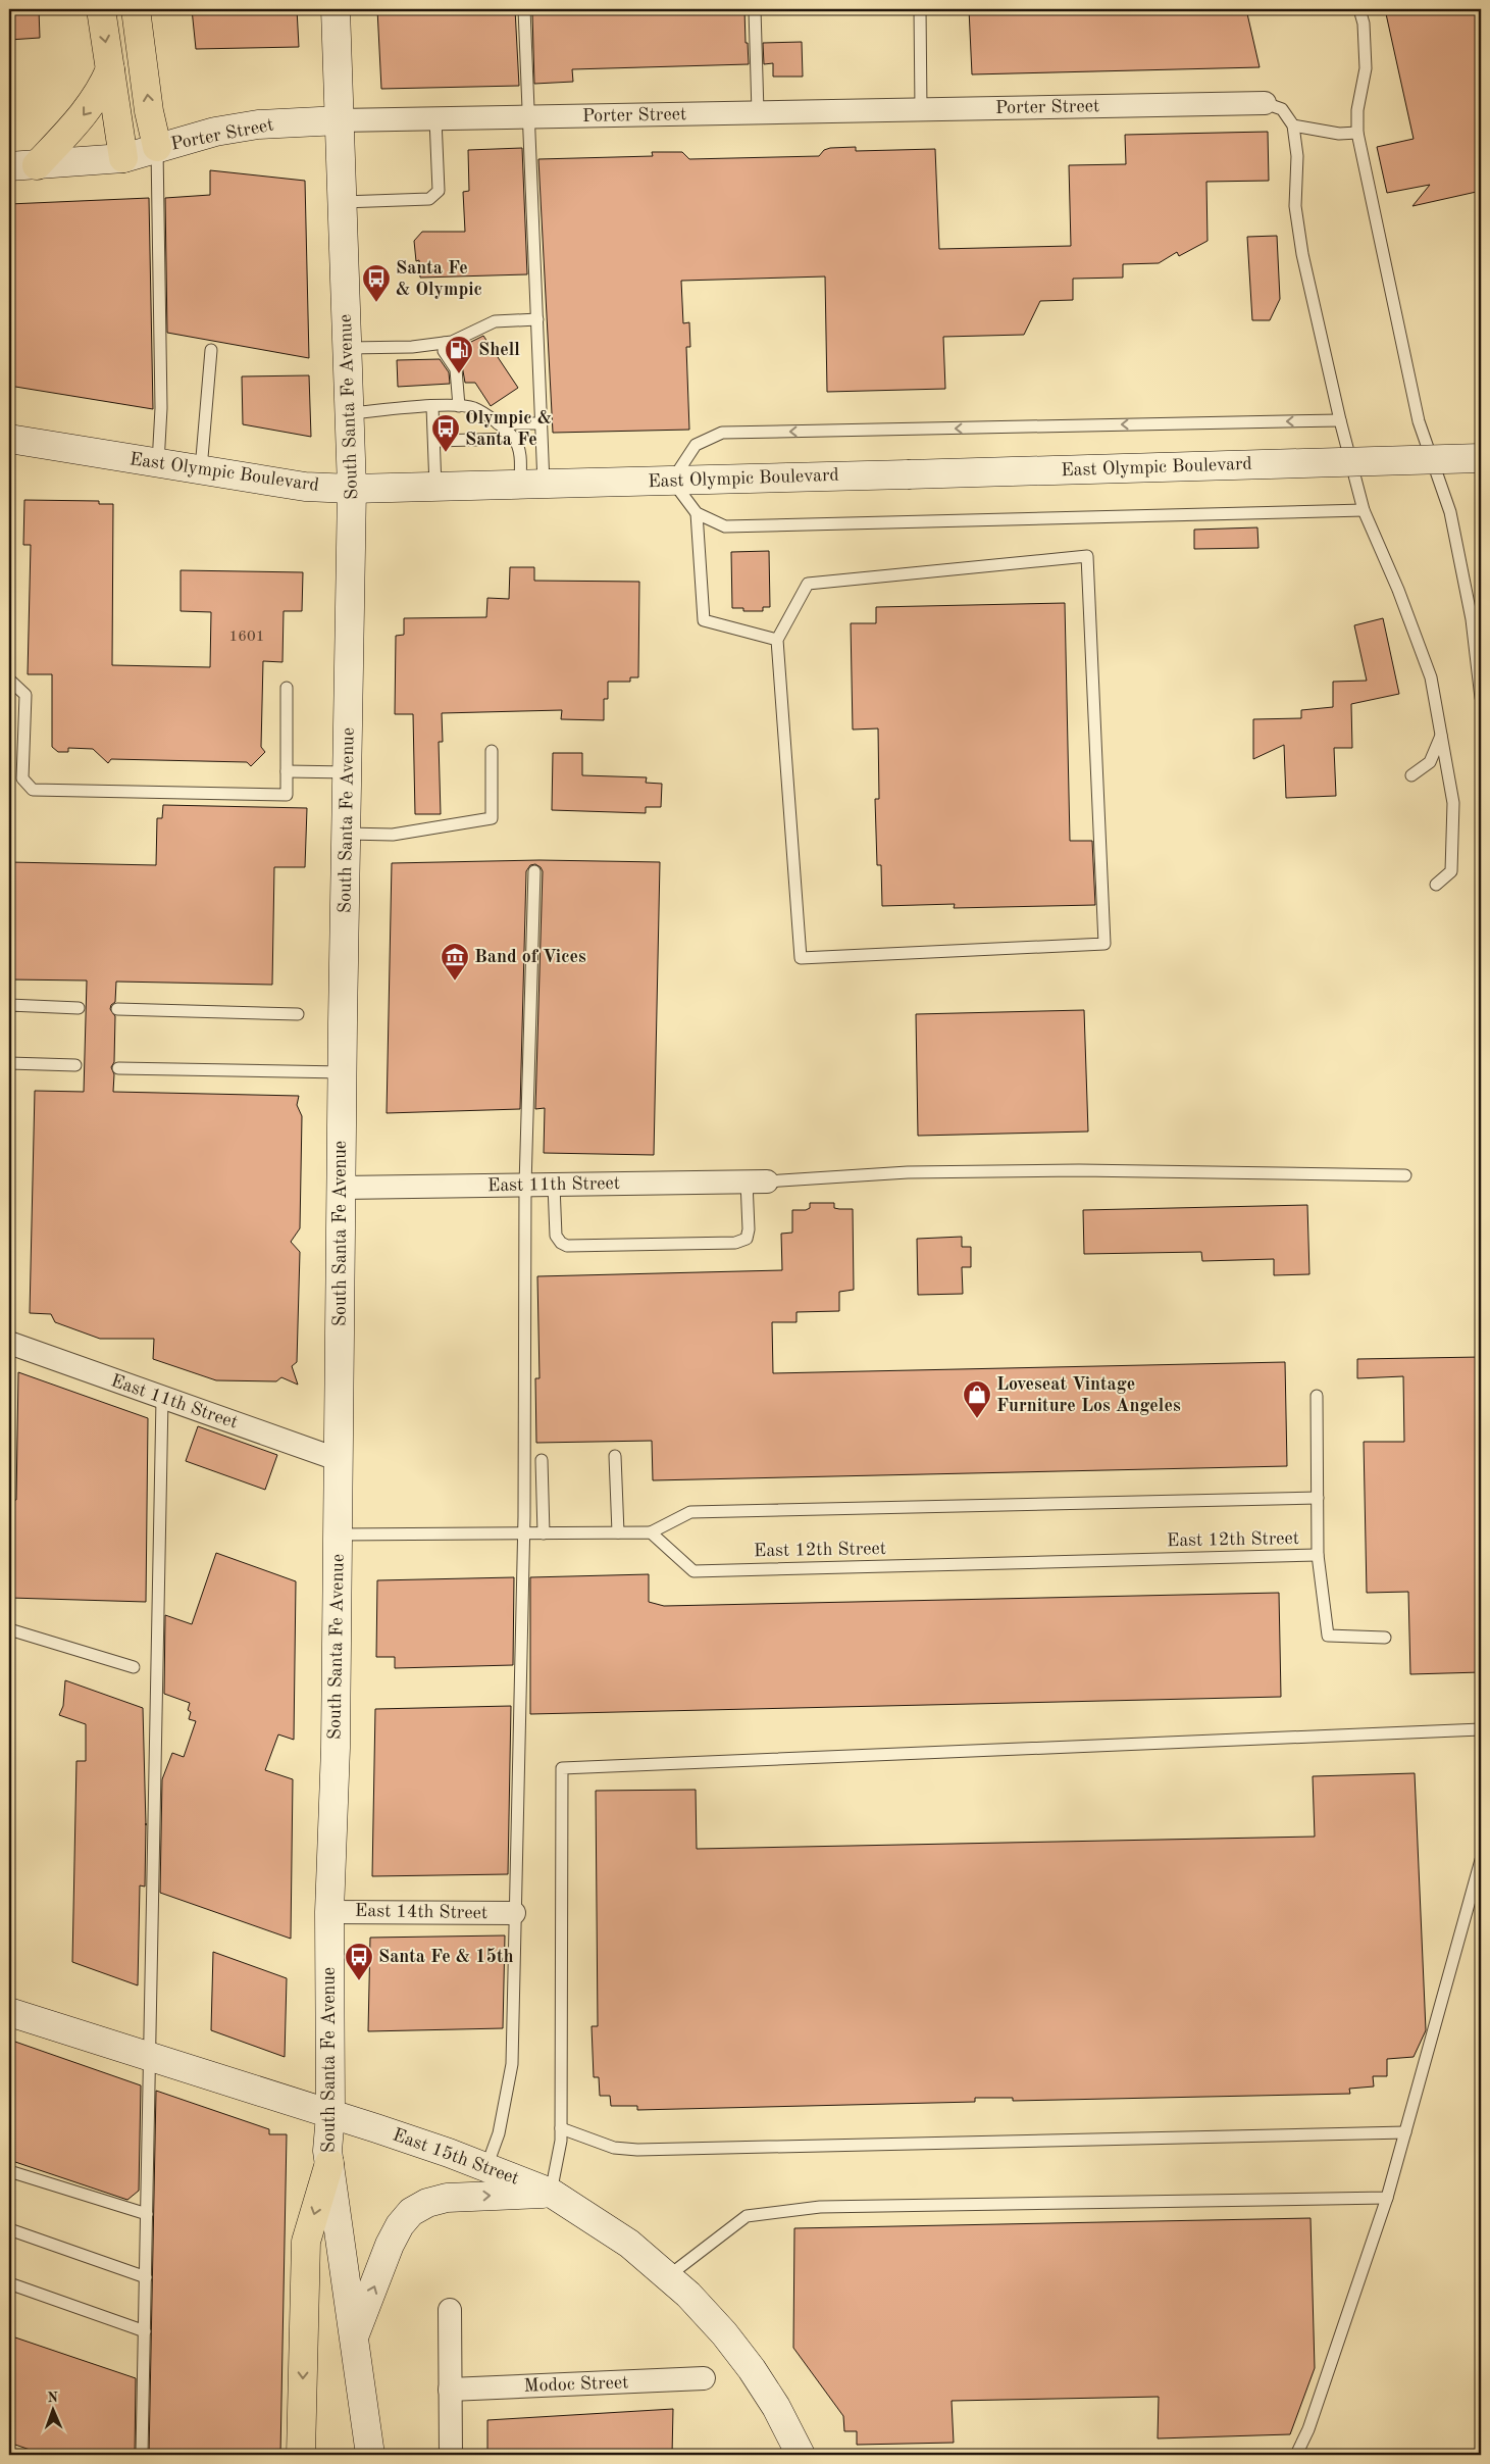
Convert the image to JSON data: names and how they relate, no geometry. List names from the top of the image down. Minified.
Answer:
{"streets":{"main road":["Porter Street","South Santa Fe Avenue","East Olympic Boulevard","East 15th Street"],"street":["East 11th Street","East 14th Street","Modoc Street"],"lane":["East 12th Street"]},"crossings":[["Porter Street","South Santa Fe Avenue"],["South Santa Fe Avenue","East Olympic Boulevard"],["South Santa Fe Avenue","East 11th Street"],["South Santa Fe Avenue","East 14th Street"],["South Santa Fe Avenue","East 15th Street"]],"places":{"bus stop":["Santa Fe & Olympic","Olympic & Santa Fe","Santa Fe & 15th"],"fuel station":["Shell"],"museum":["Band of Vices"],"shop":["Loveseat Vintage Furniture Los Angeles"]},"house_numbers":["1601"],"north":"top"}
